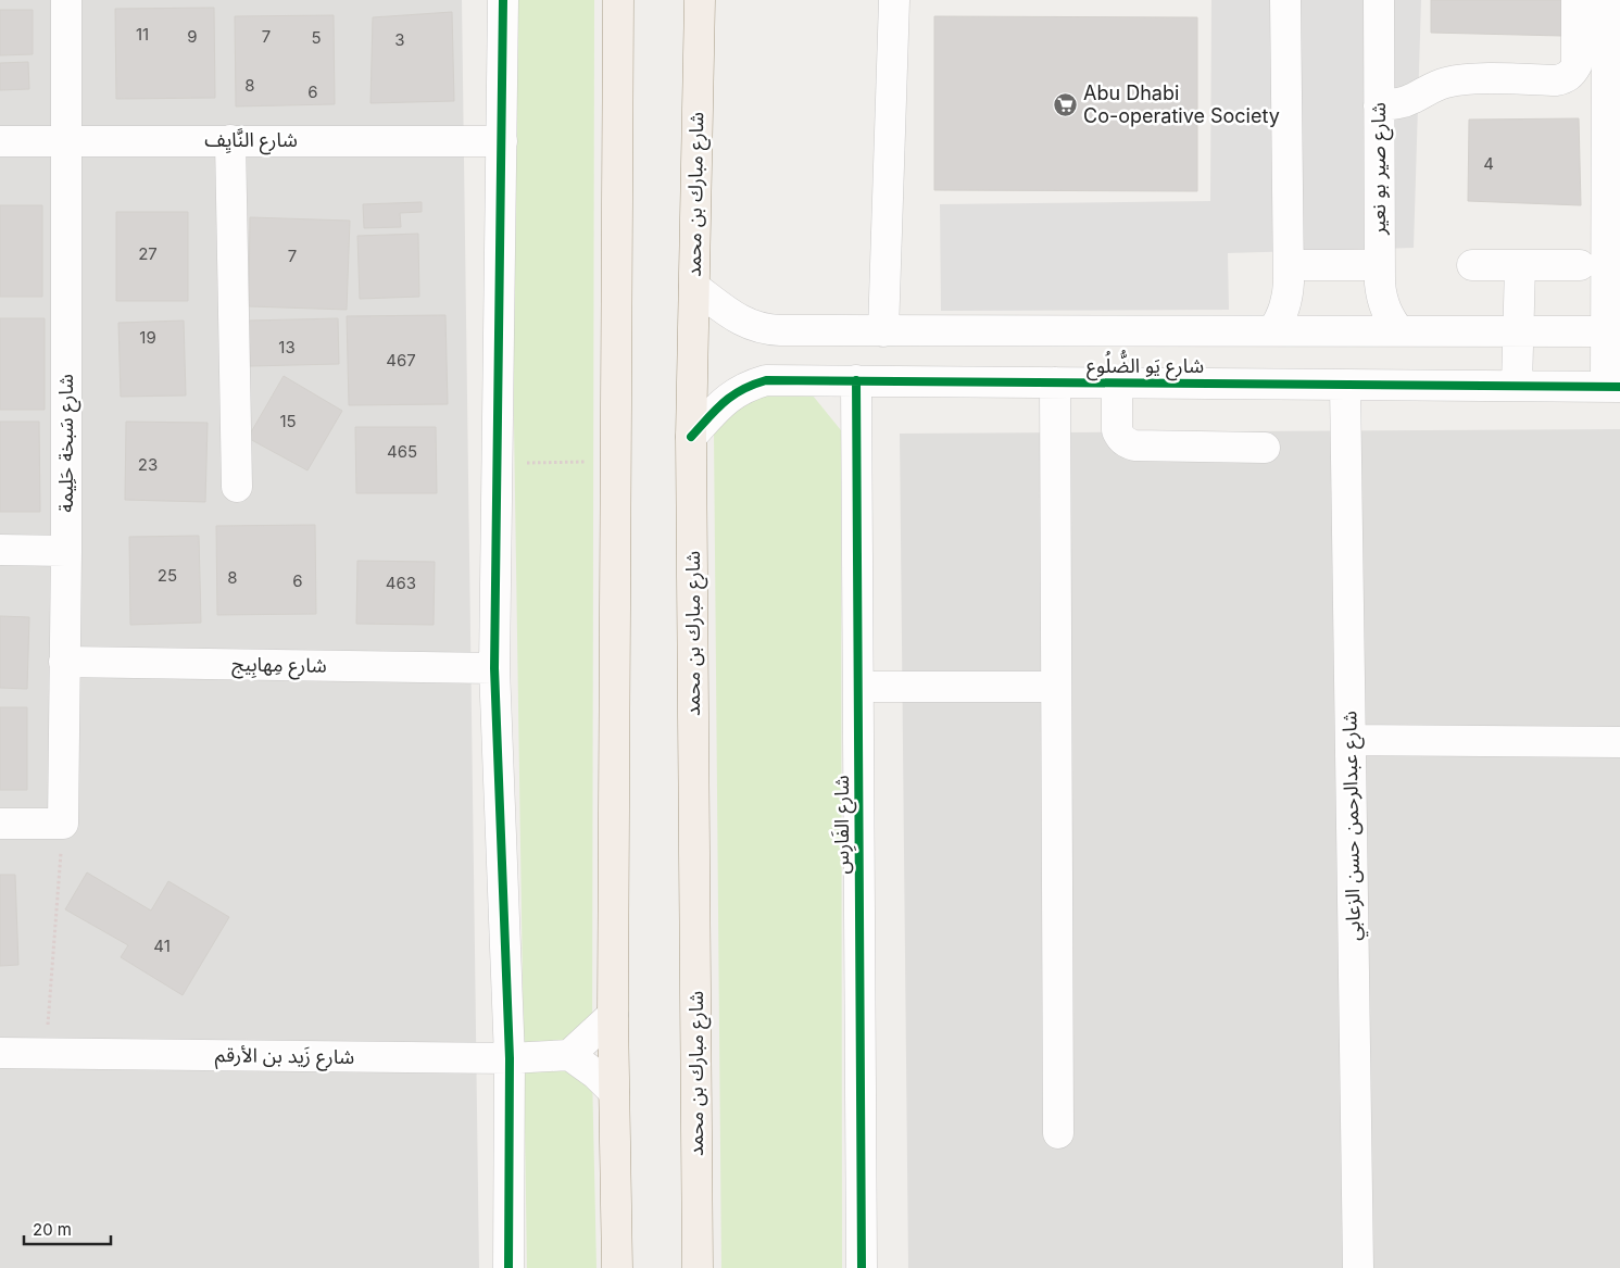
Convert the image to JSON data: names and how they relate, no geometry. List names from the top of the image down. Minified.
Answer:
{"streets":{"main road":["شارع مبارك بن محمد"],"street":["شارع النَّايِف","شارع صير بو نعير","شارع يَو الضُّلُوع","شارع سَبخة حَلِيمة","شارع مِهابِيج","شارع الفَارِس","شارع عبدالرحمن حسن الزعابي","شارع زَيد بن الأرقم"]},"crossings":[["شارع النَّايِف","شارع سَبخة حَلِيمة"],["شارع صير بو نعير","شارع يَو الضُّلُوع"],["شارع مبارك بن محمد","شارع يَو الضُّلُوع"],["شارع يَو الضُّلُوع","شارع الفَارِس"],["شارع يَو الضُّلُوع","شارع عبدالرحمن حسن الزعابي"],["شارع سَبخة حَلِيمة","شارع مِهابِيج"]],"places":{"supermarket":["Abu Dhabi Co-operative Society"]},"house_numbers":["11","9","7","5","3","8","6","4","27","7","19","13","467","15","465","23","25","8","6","463","41"],"scale_bar":"20 m"}
